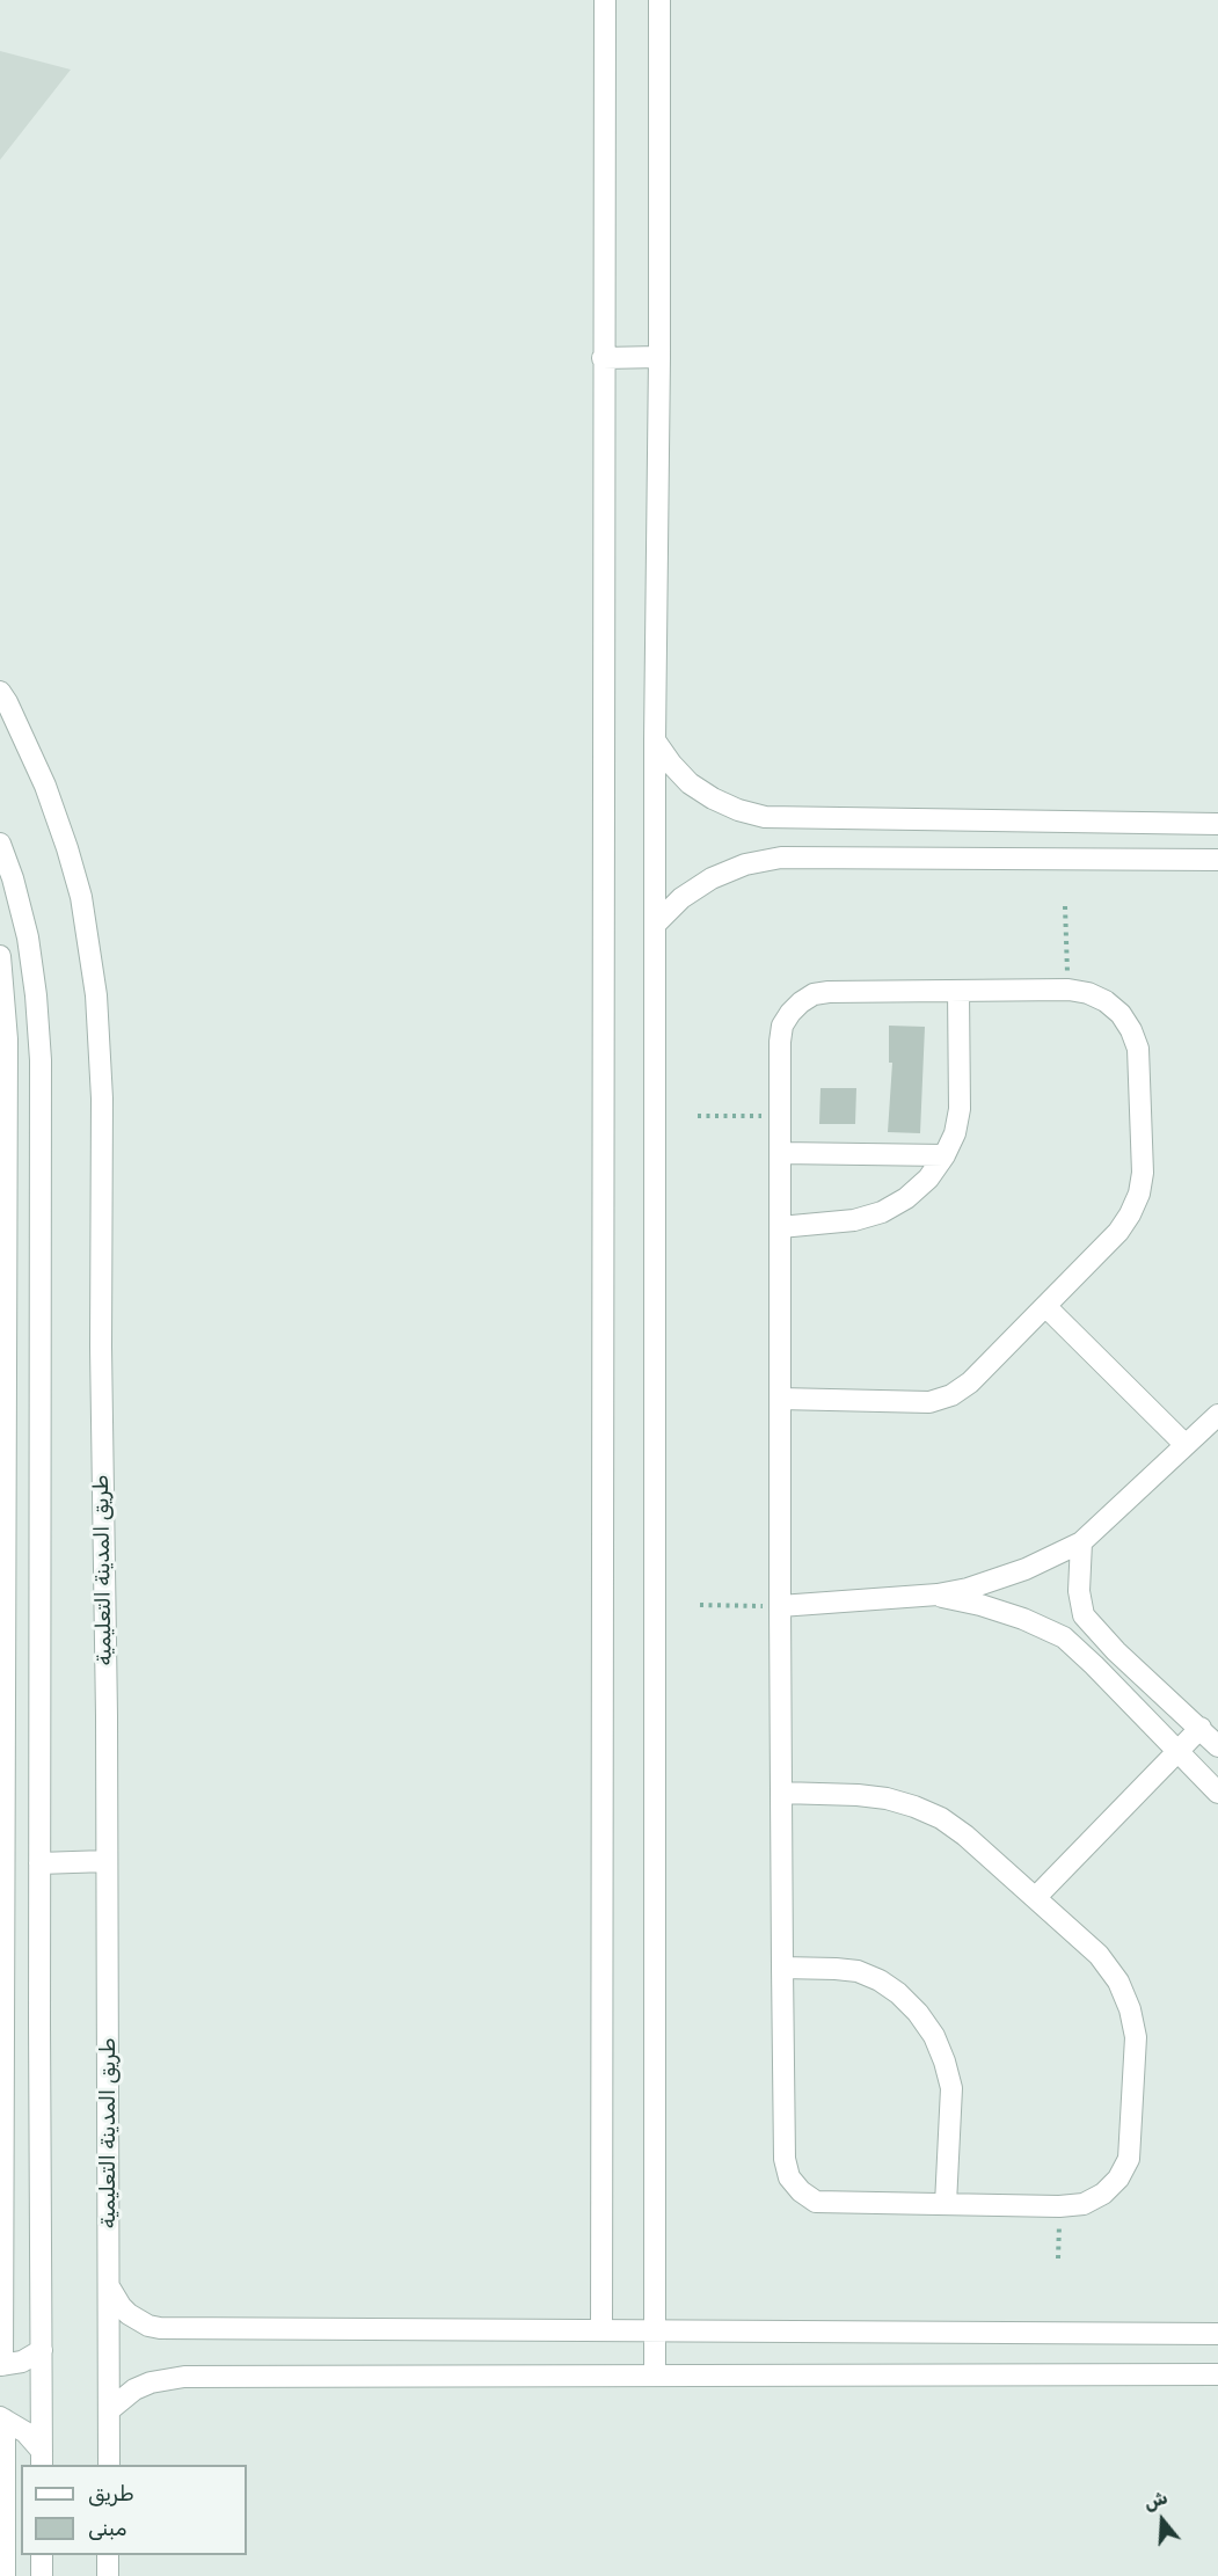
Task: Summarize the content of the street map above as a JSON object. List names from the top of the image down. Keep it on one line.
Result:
{"streets":{"street":["طريق المدينة التعليمية"]},"legend":["طريق","مبنى"],"north":"top"}
